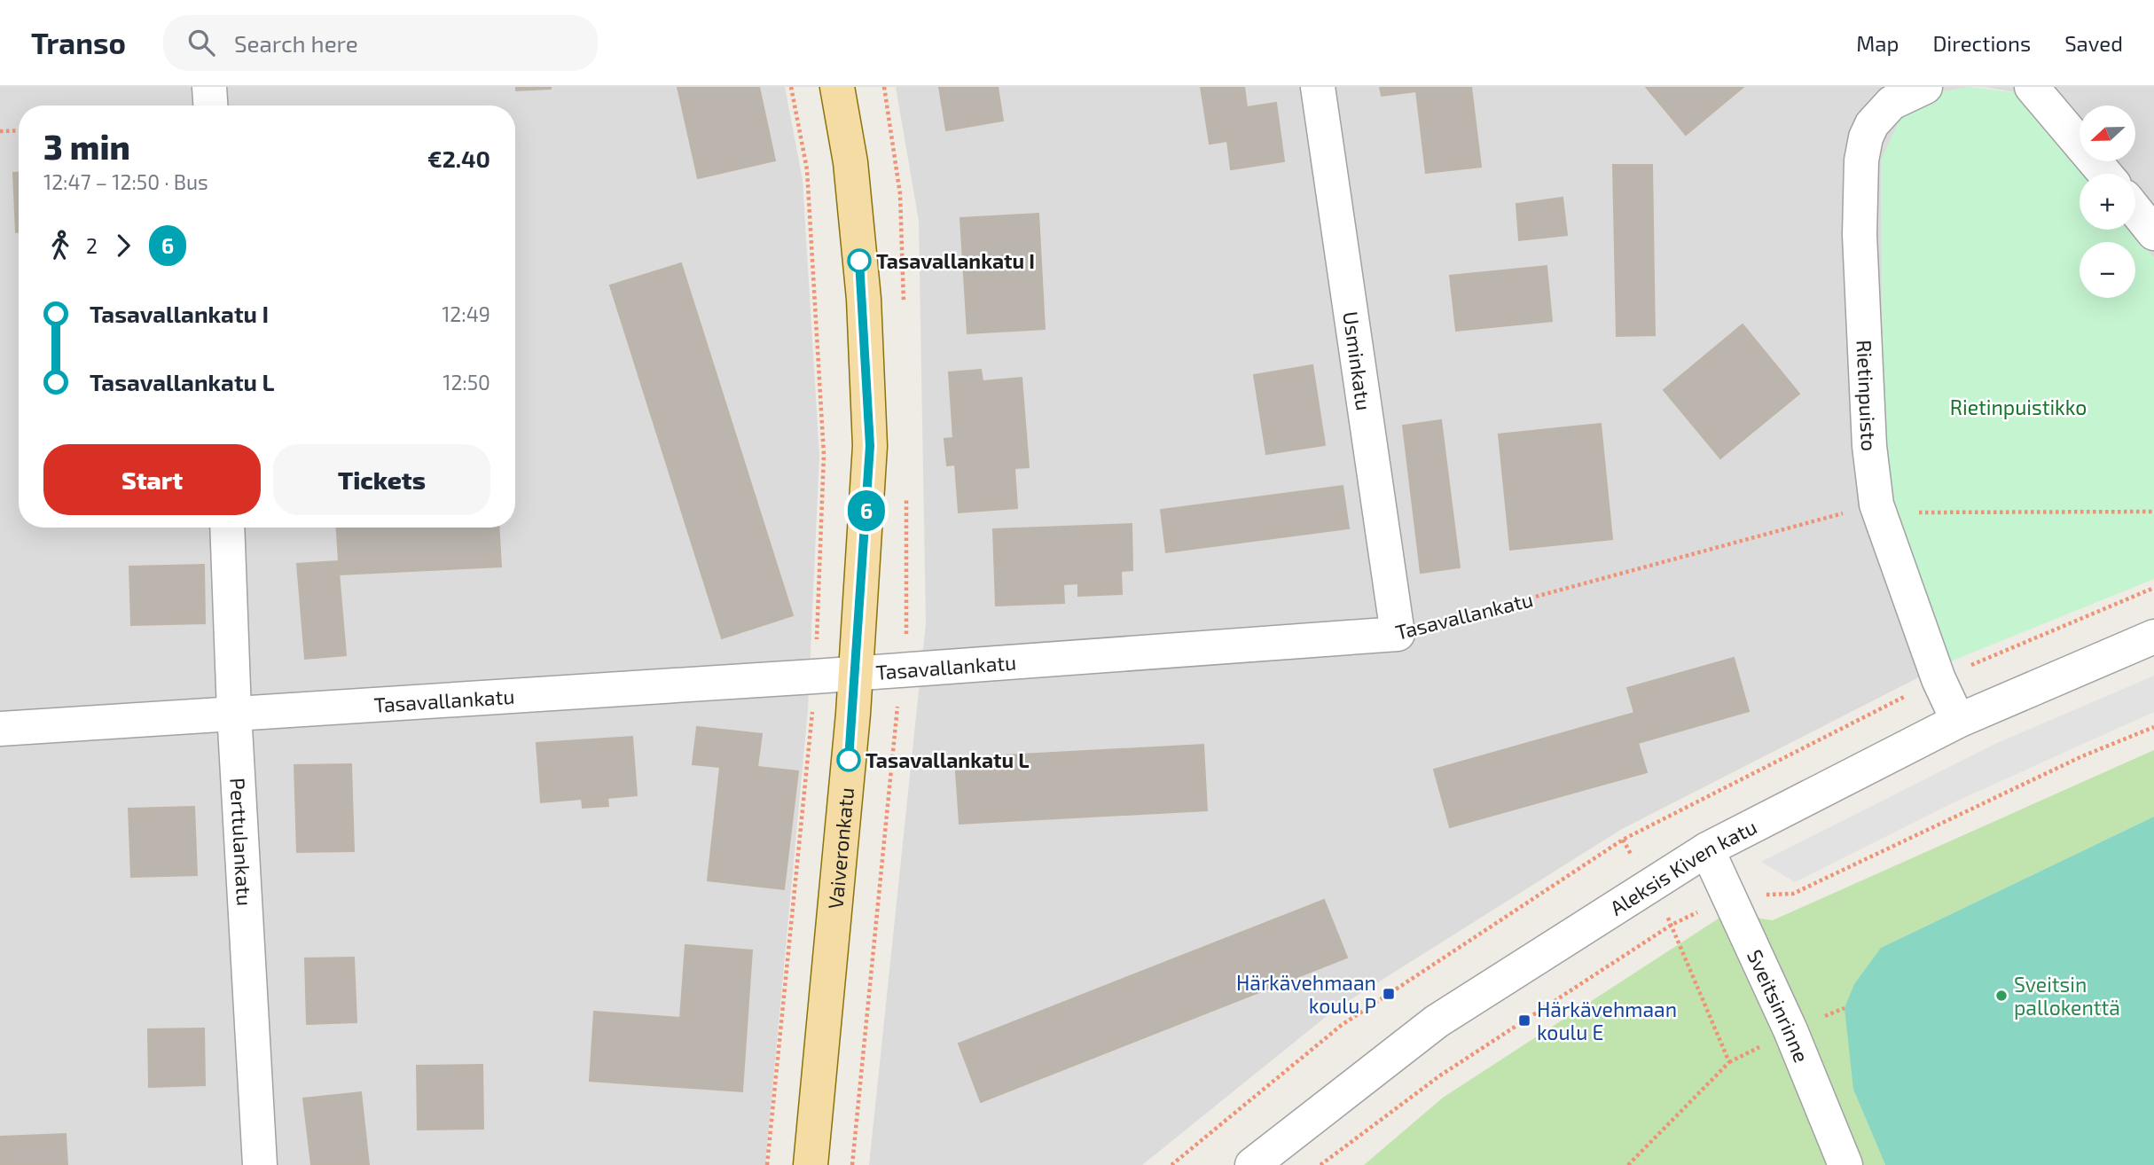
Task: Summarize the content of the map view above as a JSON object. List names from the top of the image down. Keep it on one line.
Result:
{"streets":{"main road":["Vaiveronkatu"],"street":["Usminkatu","Rietinpuisto","Tasavallankatu","Perttulankatu","Aleksis Kiven katu","Sveitsinrinne"]},"crossings":[["Usminkatu","Tasavallankatu"],["Rietinpuisto","Tasavallankatu"],["Rietinpuisto","Aleksis Kiven katu"],["Tasavallankatu","Perttulankatu"],["Tasavallankatu","Vaiveronkatu"],["Aleksis Kiven katu","Sveitsinrinne"]],"parks":["Rietinpuistikko"],"places":{"other":["Tasavallankatu I","Tasavallankatu L","Sveitsin pallokenttä"],"transit":["Härkävehmaan koulu P","Härkävehmaan koulu E"]},"lines":["bus line 6"],"north":"left","page":{"header":"Transo","search":"Search here","nav":["Map","Directions","Saved"],"on_map":"6","map_buttons":["+","−"],"heading":["3 min","12:47 – 12:50 · Bus","€2.40"],"legs":["2","6"],"list":[{"name":"Tasavallankatu I","value":"12:49"},{"name":"Tasavallankatu L","value":"12:50"}],"buttons":["Start","Tickets"]}}
